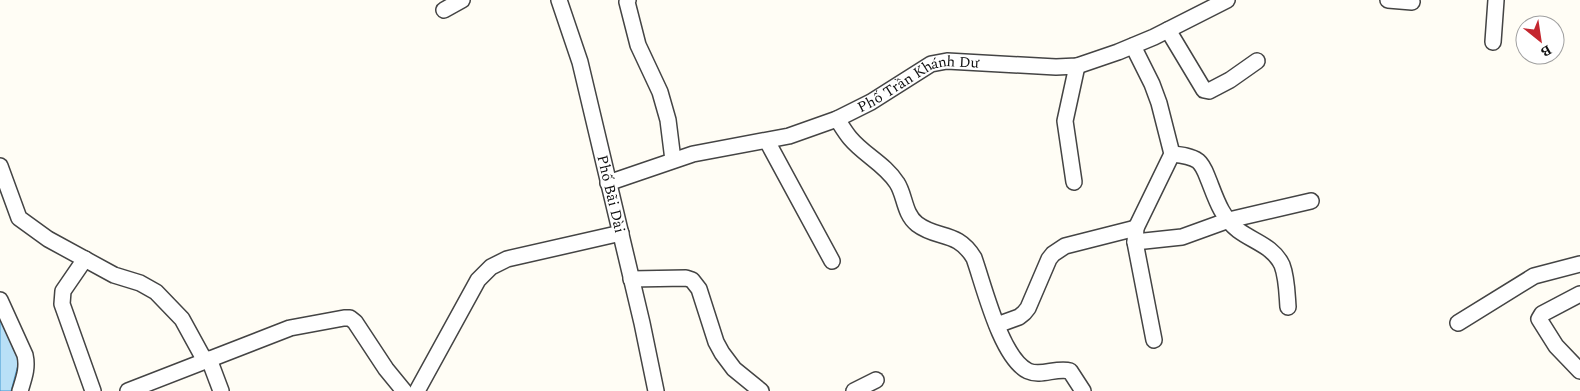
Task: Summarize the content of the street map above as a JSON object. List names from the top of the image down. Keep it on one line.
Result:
{"streets":{"street":["Phố Trần Khánh Dư","Phố Bãi Dài"]},"crossings":[["Phố Trần Khánh Dư","Phố Bãi Dài"]],"north":"bottom right"}
